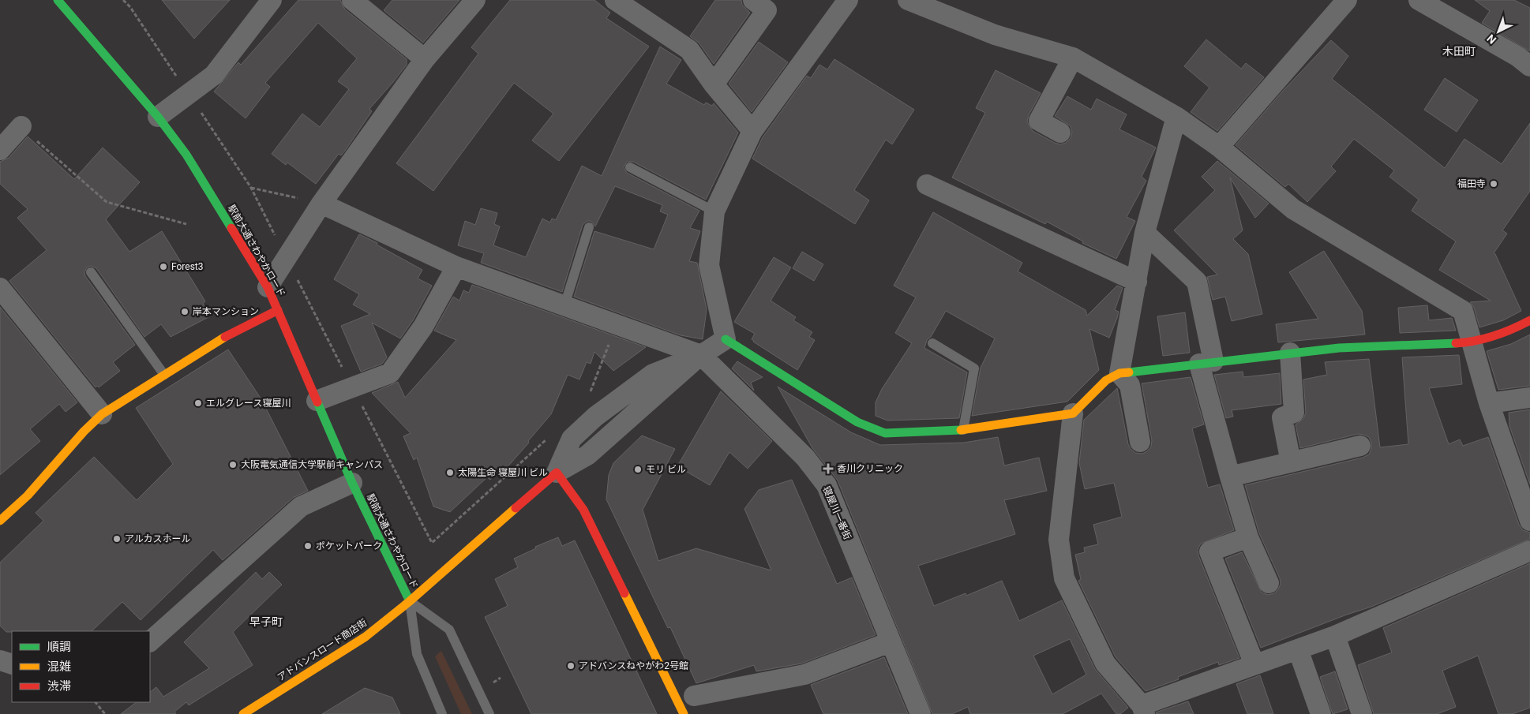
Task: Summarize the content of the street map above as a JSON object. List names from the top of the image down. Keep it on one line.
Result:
{"streets":{"street":["駅前大通さわやかロード","寝屋川一番街","アドバンスロード商店街"]},"crossings":[["駅前大通さわやかロード","アドバンスロード商店街"]],"districts":["木田町","早子町"],"places":{"other":["福田寺","Forest3","岸本マンション","エルグレース寝屋川","大阪電気通信大学駅前キャンパス","モリ ビル","太陽生命 寝屋川 ビル","アルカスホール","ポケットパーク","アドバンスねやがわ2号館"],"health":["香川クリニック"]},"legend":["順調","混雑","渋滞"],"north":"bottom left"}
